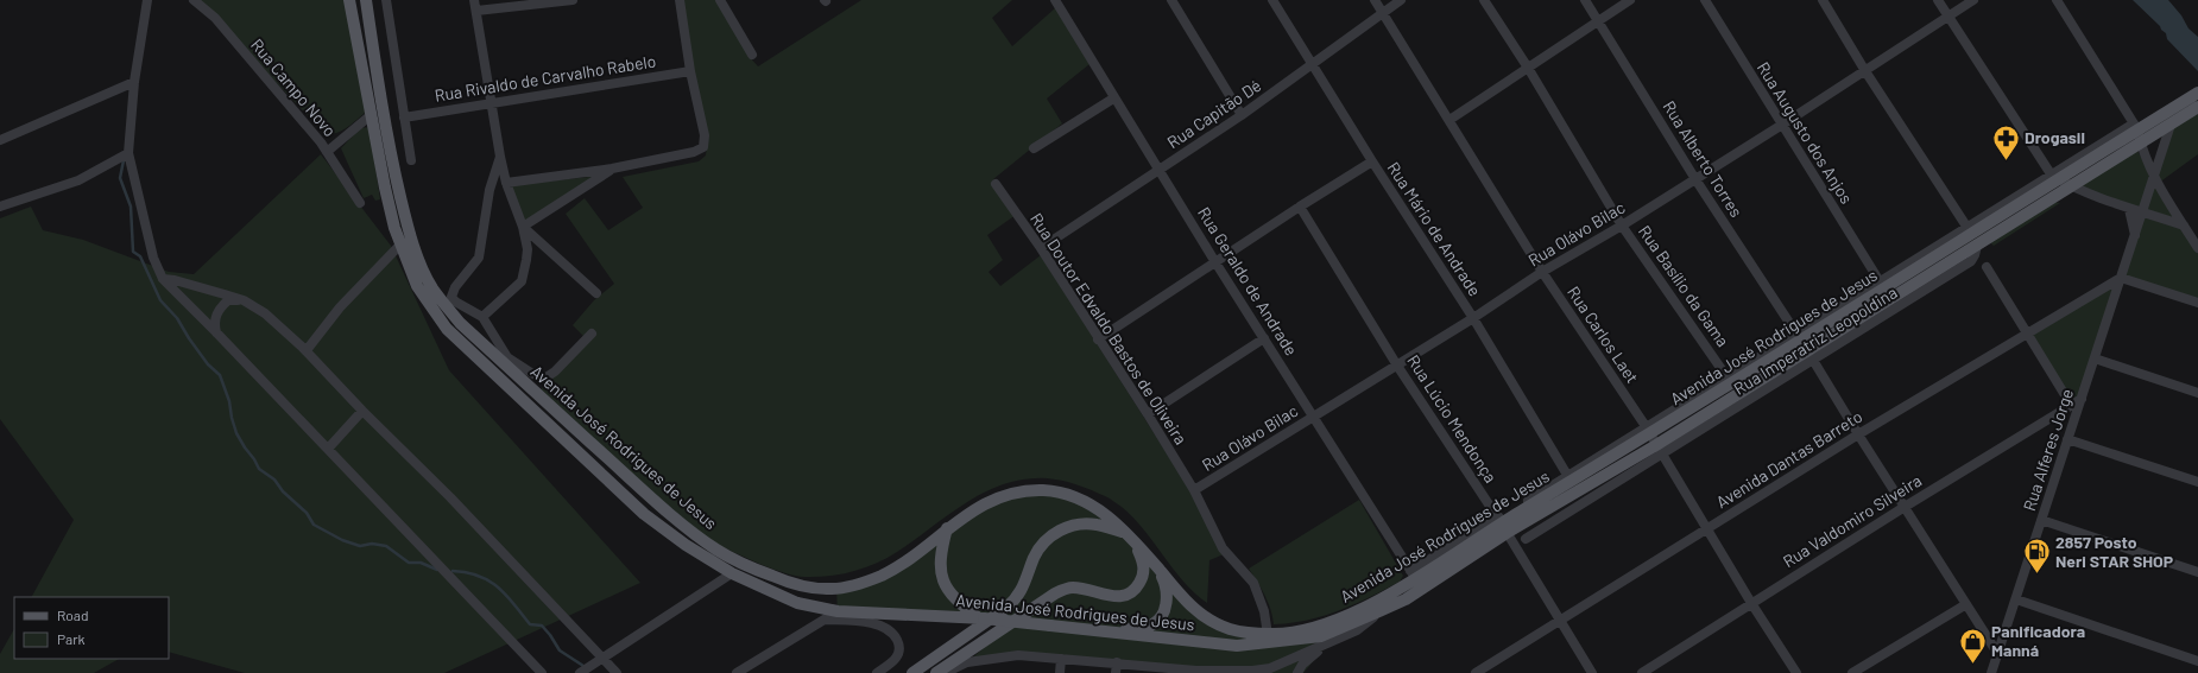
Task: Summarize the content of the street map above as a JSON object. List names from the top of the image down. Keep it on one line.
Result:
{"streets":{"main road":["Avenida José Rodrigues de Jesus"],"street":["Rua Rivaldo de Carvalho Rabelo","Rua Campo Novo","Rua Capitão Dé","Rua Augusto dos Anjos","Rua Alberto Torres","Rua Mário de Andrade","Rua Olávo Bilac","Rua Geraldo de Andrade","Rua Basílio da Gama","Rua Doutor Edvaldo Bastos de Oliveira","Rua Carlos Laet","Rua Lúcio Mendonça","Rua Alferes Jorge","Avenida Dantas Barreto","Rua Valdomiro Silveira"]},"crossings":[["Rua Capitão Dé","Rua Mário de Andrade"],["Rua Capitão Dé","Rua Geraldo de Andrade"],["Rua Capitão Dé","Rua Doutor Edvaldo Bastos de Oliveira"],["Rua Capitão Dé","Rua Carlos Laet"],["Rua Augusto dos Anjos","Rua Olávo Bilac"],["Rua Augusto dos Anjos","Avenida José Rodrigues de Jesus"],["Rua Alberto Torres","Rua Olávo Bilac"],["Rua Alberto Torres","Avenida José Rodrigues de Jesus"],["Rua Mário de Andrade","Rua Olávo Bilac"],["Rua Mário de Andrade","Avenida José Rodrigues de Jesus"],["Rua Olávo Bilac","Rua Geraldo de Andrade"],["Rua Olávo Bilac","Rua Basílio da Gama"],["Rua Olávo Bilac","Rua Doutor Edvaldo Bastos de Oliveira"],["Rua Olávo Bilac","Rua Carlos Laet"],["Rua Olávo Bilac","Rua Lúcio Mendonça"],["Rua Geraldo de Andrade","Avenida José Rodrigues de Jesus"],["Rua Basílio da Gama","Avenida José Rodrigues de Jesus"],["Rua Doutor Edvaldo Bastos de Oliveira","Avenida José Rodrigues de Jesus"],["Rua Carlos Laet","Avenida José Rodrigues de Jesus"],["Rua Carlos Laet","Avenida Dantas Barreto"],["Rua Carlos Laet","Rua Valdomiro Silveira"],["Avenida José Rodrigues de Jesus","Rua Lúcio Mendonça"],["Avenida José Rodrigues de Jesus","Rua Alferes Jorge"],["Rua Lúcio Mendonça","Avenida Dantas Barreto"],["Rua Alferes Jorge","Avenida Dantas Barreto"],["Rua Alferes Jorge","Rua Valdomiro Silveira"]],"places":{"pharmacy":["Drogasil"],"fuel station":["2857 Posto Neri STAR SHOP"],"shop":["Panificadora Manná"]},"legend":["Road","Park"]}
